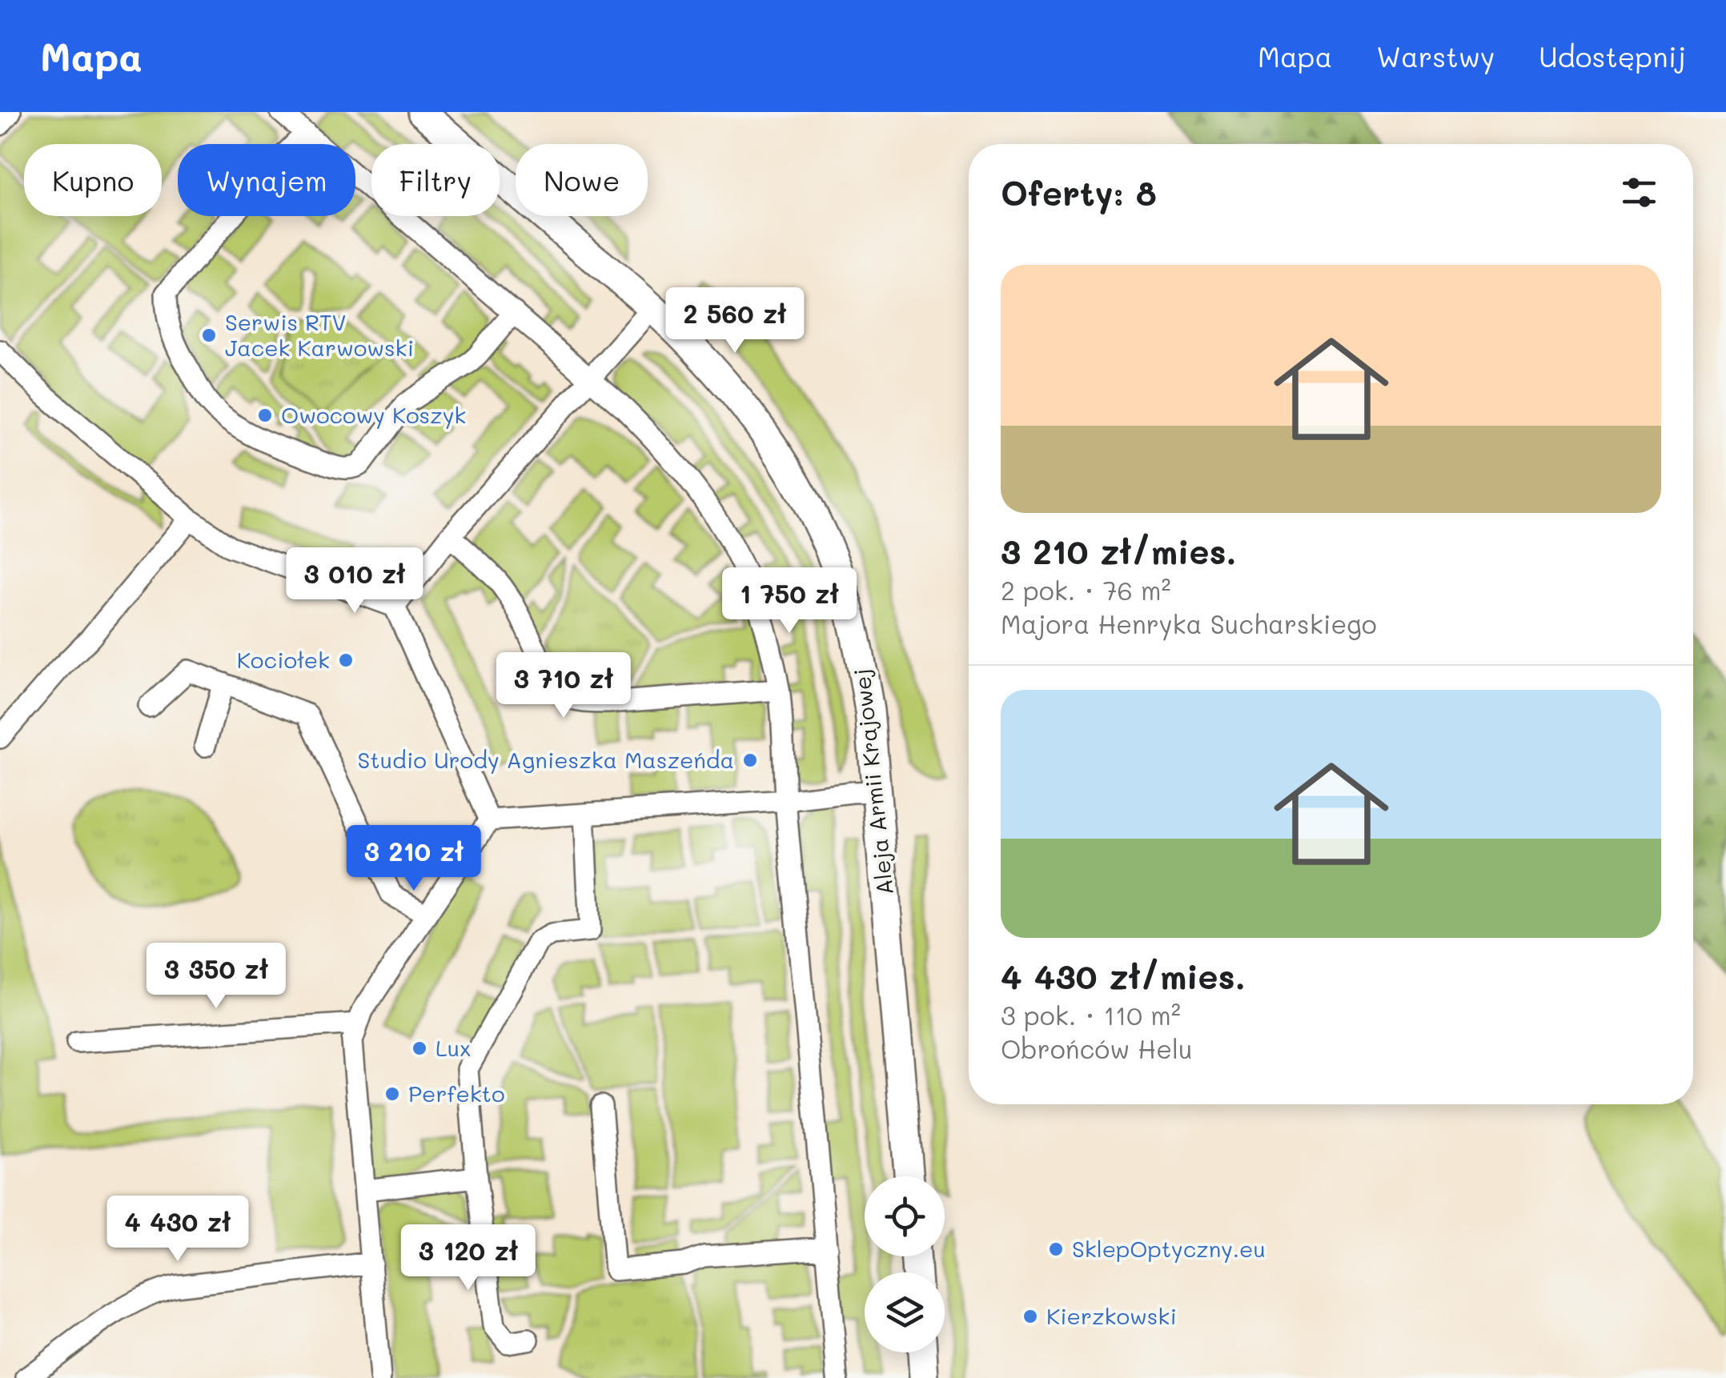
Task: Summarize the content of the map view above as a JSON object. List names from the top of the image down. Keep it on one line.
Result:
{"streets":{"street":["Aleja Armii Krajowej"]},"places":["Serwis RTV Jacek Karwowski","Owocowy Koszyk","Kociołek","Studio Urody Agnieszka Maszeńda","Lux","Perfekto","SklepOptyczny.eu","Kierzkowski"],"page":{"header":"Mapa","nav":["Mapa","Warstwy","Udostępnij"],"chip":["Kupno","Wynajem","Filtry","Nowe"],"heading":"Oferty: 8","list":[{"name":"3 210 zł/mies.","note":"2 pok. · 76 m² · Majora Henryka Sucharskiego"},{"name":"4 430 zł/mies.","note":"3 pok. · 110 m² · Obrońców Helu"}],"price":["2 560 zł","3 010 zł","1 750 zł","3 710 zł","3 210 zł","3 350 zł","4 430 zł","3 120 zł"]}}
